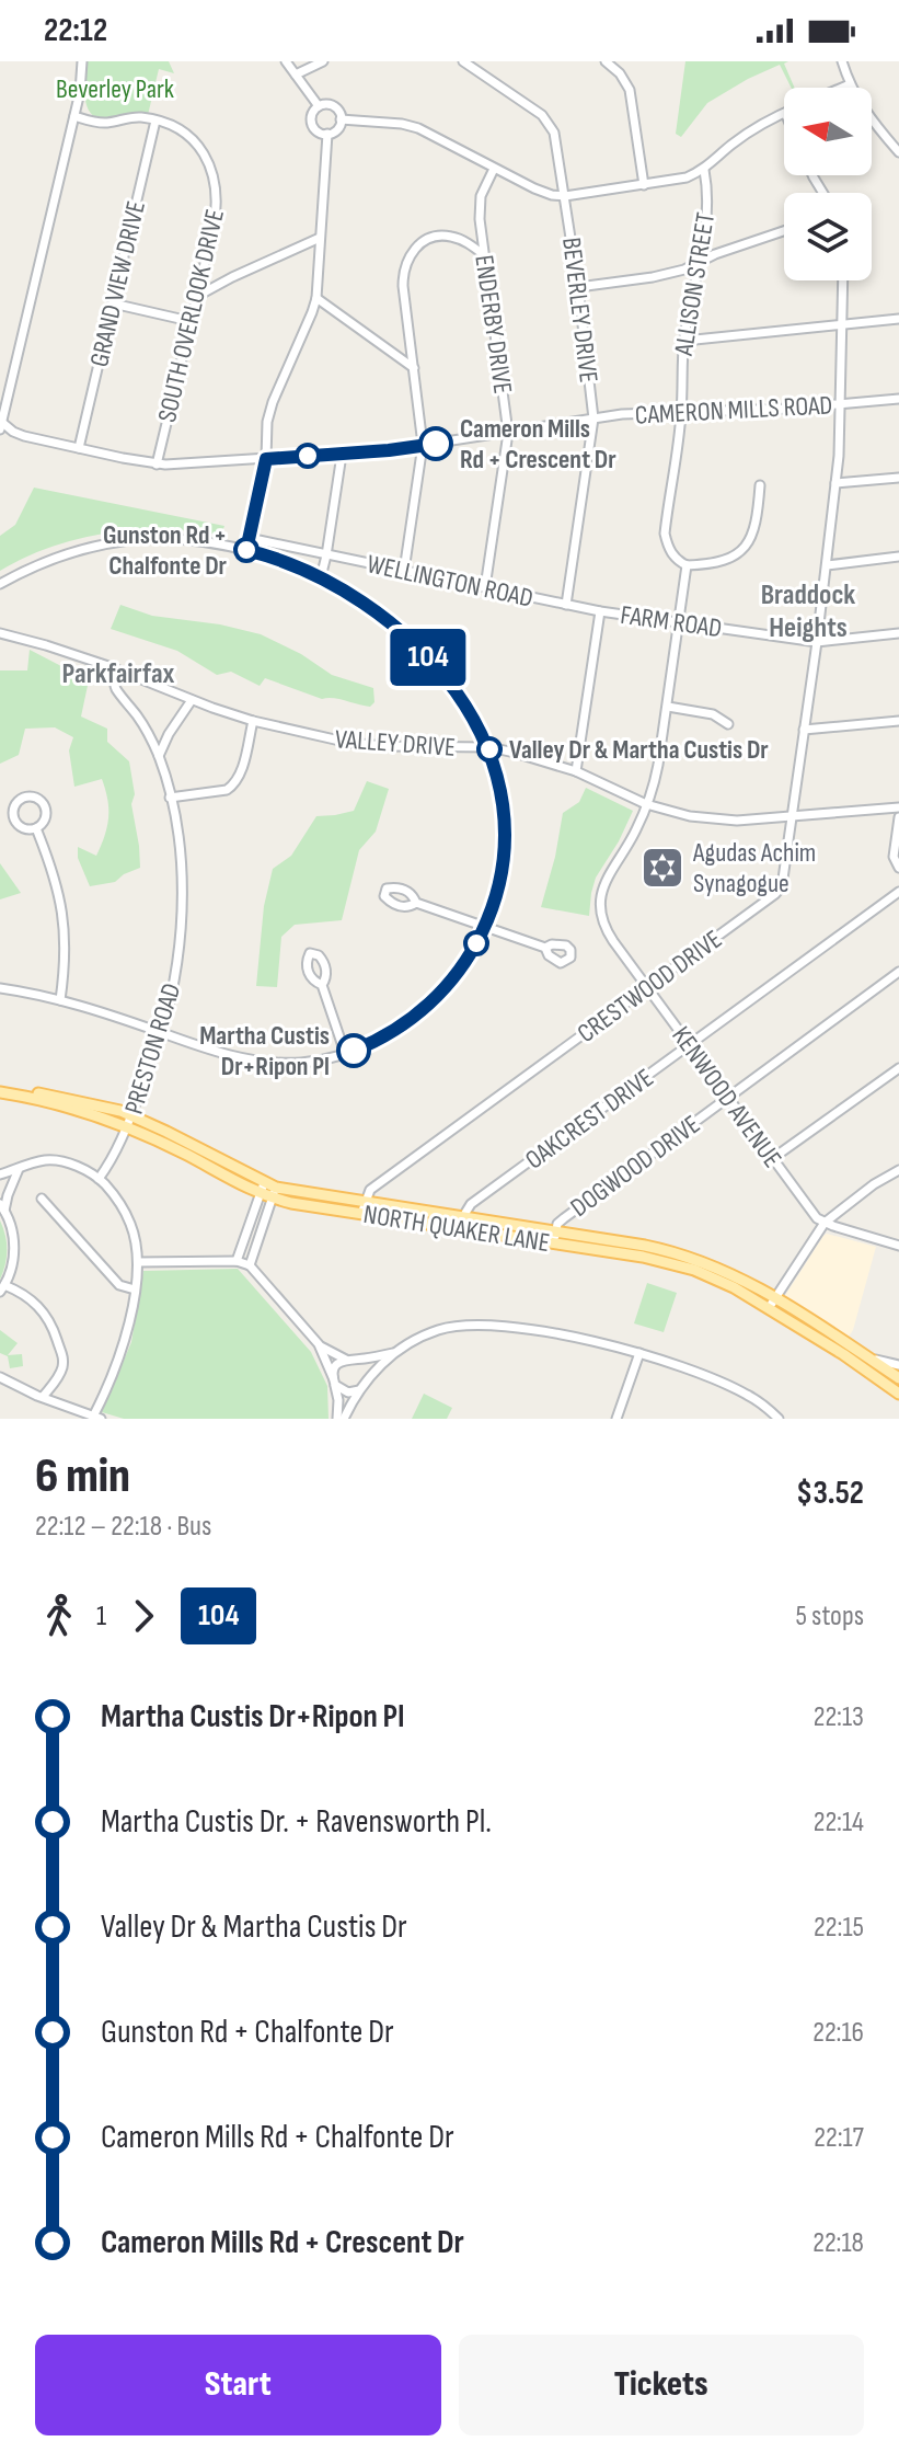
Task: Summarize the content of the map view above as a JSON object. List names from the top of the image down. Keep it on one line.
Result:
{"streets":{"main road":["NORTH QUAKER LANE"],"street":["GRAND VIEW DRIVE","ALLISON STREET","BEVERLEY DRIVE","SOUTH OVERLOOK DRIVE","ENDERBY DRIVE","CAMERON MILLS ROAD","WELLINGTON ROAD","FARM ROAD","VALLEY DRIVE","CRESTWOOD DRIVE","PRESTON ROAD","KENWOOD AVENUE","OAKCREST DRIVE","DOGWOOD DRIVE"]},"crossings":[["GRAND VIEW DRIVE","SOUTH OVERLOOK DRIVE"],["GRAND VIEW DRIVE","CAMERON MILLS ROAD"],["ALLISON STREET","CAMERON MILLS ROAD"],["BEVERLEY DRIVE","CAMERON MILLS ROAD"],["BEVERLEY DRIVE","WELLINGTON ROAD"],["SOUTH OVERLOOK DRIVE","CAMERON MILLS ROAD"],["ENDERBY DRIVE","CAMERON MILLS ROAD"],["ENDERBY DRIVE","WELLINGTON ROAD"],["CAMERON MILLS ROAD","CRESTWOOD DRIVE"],["WELLINGTON ROAD","FARM ROAD"],["FARM ROAD","CRESTWOOD DRIVE"],["VALLEY DRIVE","CRESTWOOD DRIVE"],["VALLEY DRIVE","PRESTON ROAD"],["VALLEY DRIVE","KENWOOD AVENUE"],["CRESTWOOD DRIVE","KENWOOD AVENUE"],["CRESTWOOD DRIVE","NORTH QUAKER LANE"],["PRESTON ROAD","NORTH QUAKER LANE"],["KENWOOD AVENUE","OAKCREST DRIVE"],["KENWOOD AVENUE","DOGWOOD DRIVE"],["OAKCREST DRIVE","NORTH QUAKER LANE"],["DOGWOOD DRIVE","NORTH QUAKER LANE"]],"districts":["Braddock Heights","Parkfairfax"],"parks":["Beverley Park"],"places":{"other":["Cameron Mills Rd + Crescent Dr","Gunston Rd + Chalfonte Dr","Valley Dr & Martha Custis Dr","Martha Custis Dr+Ripon Pl"],"synagogue":["Agudas Achim Synagogue"]},"lines":["bus line 104"],"north":"left","page":{"status":"22:12","on_map":"104","heading":["6 min","22:12 – 22:18 · Bus","$3.52"],"legs":["1","104","5 stops"],"list":[{"name":"Martha Custis Dr+Ripon Pl","value":"22:13"},{"name":"Martha Custis Dr. + Ravensworth Pl.","value":"22:14"},{"name":"Valley Dr & Martha Custis Dr","value":"22:15"},{"name":"Gunston Rd + Chalfonte Dr","value":"22:16"},{"name":"Cameron Mills Rd + Chalfonte Dr","value":"22:17"},{"name":"Cameron Mills Rd + Crescent Dr","value":"22:18"}],"buttons":["Start","Tickets"]}}
